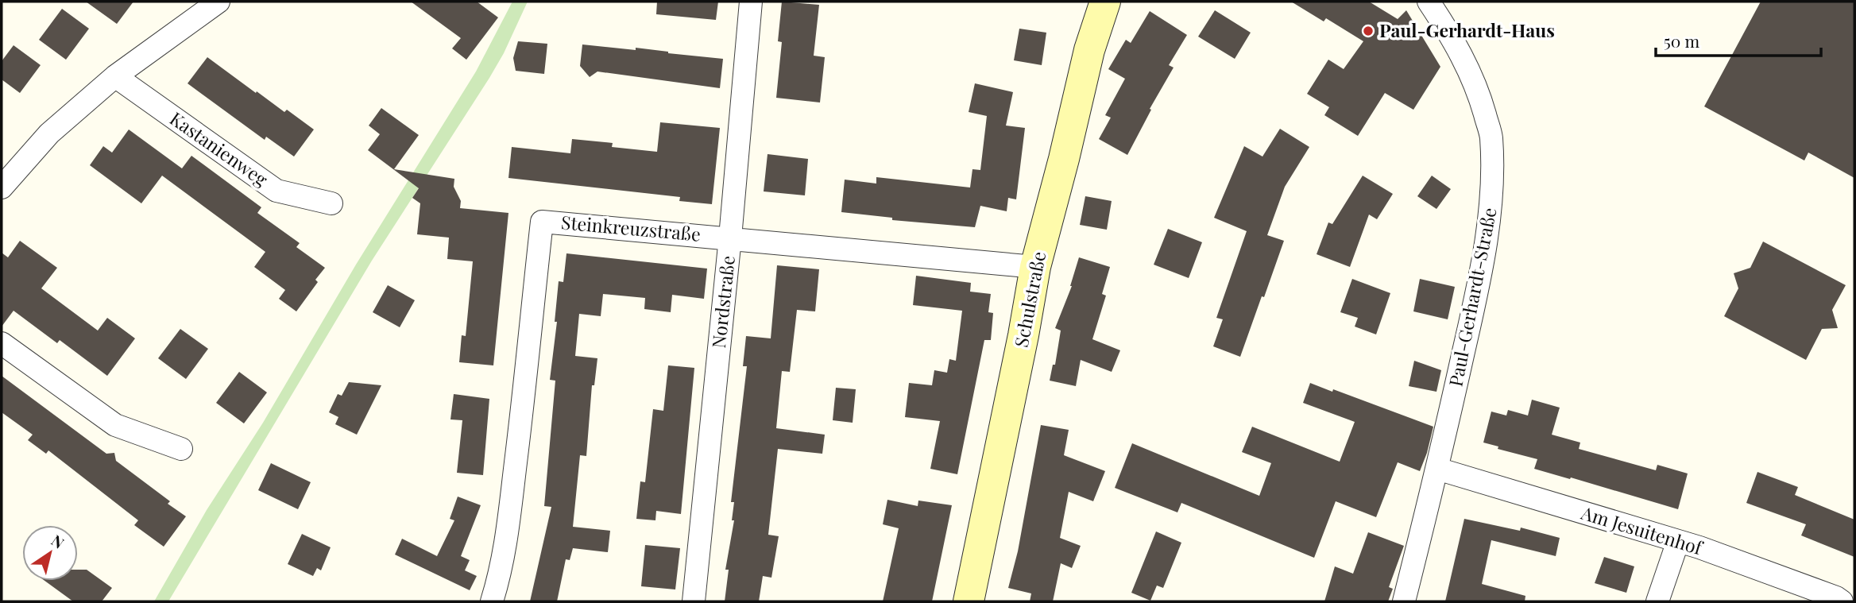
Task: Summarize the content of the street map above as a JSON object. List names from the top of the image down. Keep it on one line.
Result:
{"streets":{"street":["Kastanienweg","Steinkreuzstraße","Paul-Gerhardt-Straße","Schulstraße","Nordstraße","Am Jesuitenhof"]},"crossings":[["Steinkreuzstraße","Schulstraße"],["Steinkreuzstraße","Nordstraße"],["Paul-Gerhardt-Straße","Am Jesuitenhof"]],"places":["Paul-Gerhardt-Haus"],"scale_bar":"50 m","north":"top right"}
